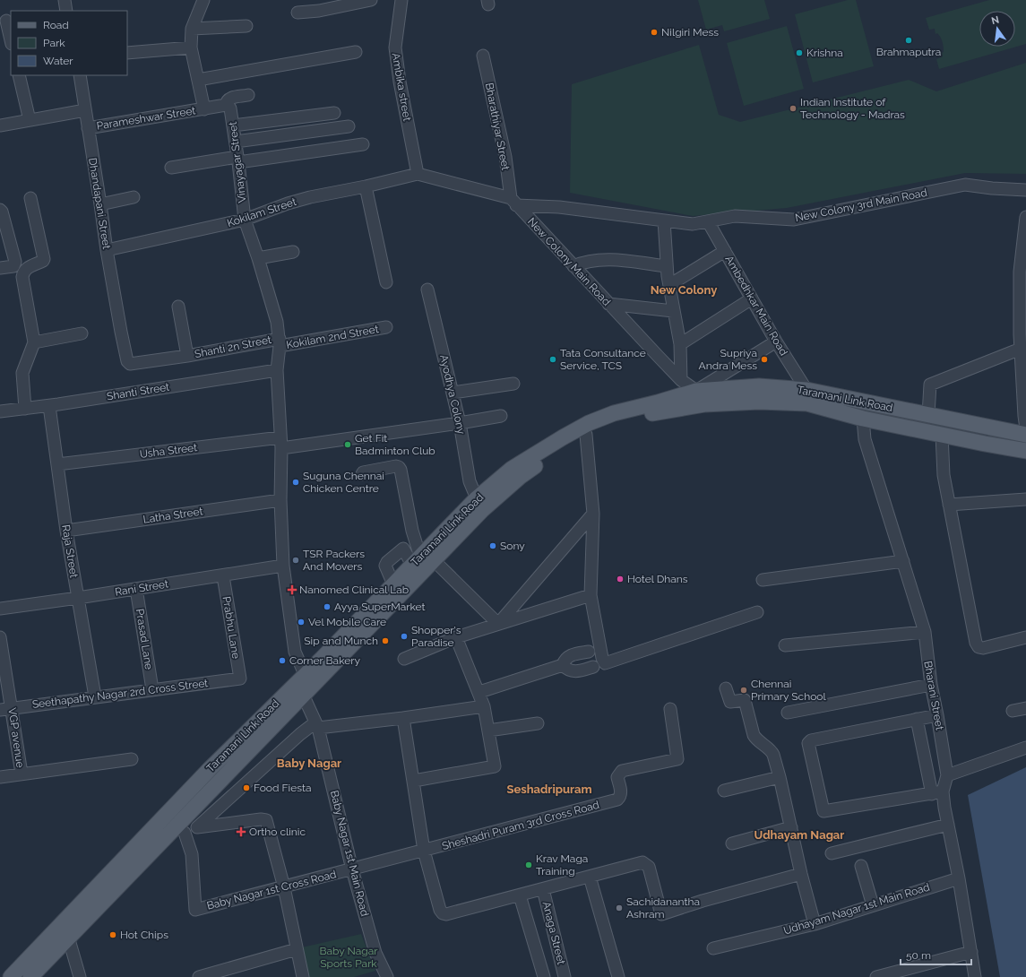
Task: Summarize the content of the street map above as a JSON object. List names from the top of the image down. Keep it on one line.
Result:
{"streets":{"main road":["Taramani Link Road"],"street":["Ambika street","Parameshwar Street","Bharathiyar Street","Vinayagar Street","Dhandapani Street","New Colony 3rd Main Road","Kokilam Street","New Colony Main Road","Ambedhkar Main Road","Kokilam 2nd Street","Shanti 2n Street","Shanti Street","Ayodhya Colony","Usha Street","Latha Street","Raja Street","Rani Street","Prabhu Lane","Prasad Lane","Seethapathy Nagar 2rd Cross Street","Bharani Street","VGP avenue","Sheshadri Puram 3rd Cross Road","Baby Nagar 1st Main Road","Baby Nagar 1st Cross Road","Udhayam Nagar 1st Main Road","Anaga Street"]},"crossings":[["Ambika street","Kokilam Street"],["Parameshwar Street","Dhandapani Street"],["Bharathiyar Street","New Colony 3rd Main Road"],["Bharathiyar Street","New Colony Main Road"],["Vinayagar Street","Kokilam Street"],["Vinayagar Street","Kokilam 2nd Street"],["Vinayagar Street","Shanti 2n Street"],["Vinayagar Street","Shanti Street"],["Vinayagar Street","Taramani Link Road"],["Vinayagar Street","Usha Street"],["Vinayagar Street","Latha Street"],["Vinayagar Street","Rani Street"],["Dhandapani Street","Kokilam Street"],["Dhandapani Street","Shanti 2n Street"],["New Colony 3rd Main Road","New Colony Main Road"],["New Colony 3rd Main Road","Ambedhkar Main Road"],["New Colony Main Road","Taramani Link Road"],["Ambedhkar Main Road","Taramani Link Road"],["Kokilam 2nd Street","Shanti 2n Street"],["Shanti Street","Raja Street"],["Ayodhya Colony","Taramani Link Road"],["Ayodhya Colony","Usha Street"],["Taramani Link Road","Bharani Street"],["Taramani Link Road","Baby Nagar 1st Main Road"],["Taramani Link Road","Baby Nagar 1st Cross Road"],["Usha Street","Raja Street"],["Latha Street","Raja Street"],["Raja Street","Rani Street"],["Raja Street","Seethapathy Nagar 2rd Cross Street"],["Rani Street","Prabhu Lane"],["Rani Street","Prasad Lane"],["Prabhu Lane","Seethapathy Nagar 2rd Cross Street"],["Prasad Lane","Seethapathy Nagar 2rd Cross Street"],["Seethapathy Nagar 2rd Cross Street","VGP avenue"],["Bharani Street","Udhayam Nagar 1st Main Road"],["Sheshadri Puram 3rd Cross Road","Baby Nagar 1st Cross Road"],["Baby Nagar 1st Main Road","Baby Nagar 1st Cross Road"]],"districts":["New Colony","Baby Nagar","Seshadripuram","Udhayam Nagar"],"parks":["Baby Nagar Sports Park"],"places":{"other":["Nilgiri Mess","Brahmaputra","Krishna","Indian Institute of Technology - Madras","Tata Consultance Service, TCS","Supriya Andra Mess","Get Fit Badminton Club","Suguna Chennai Chicken Centre","Sony","TSR Packers And Movers","Hotel Dhans","Ayya SuperMarket","Vel Mobile Care","Shopper's Paradise","Sip and Munch","Corner Bakery","Chennai Primary School","Food Fiesta","Krav Maga Training","Sachidanantha Ashram","Hot Chips"],"health":["Nanomed Clinical Lab","Ortho clinic"]},"legend":["Road","Park","Water"],"scale_bar":"50 m","north":"top"}
